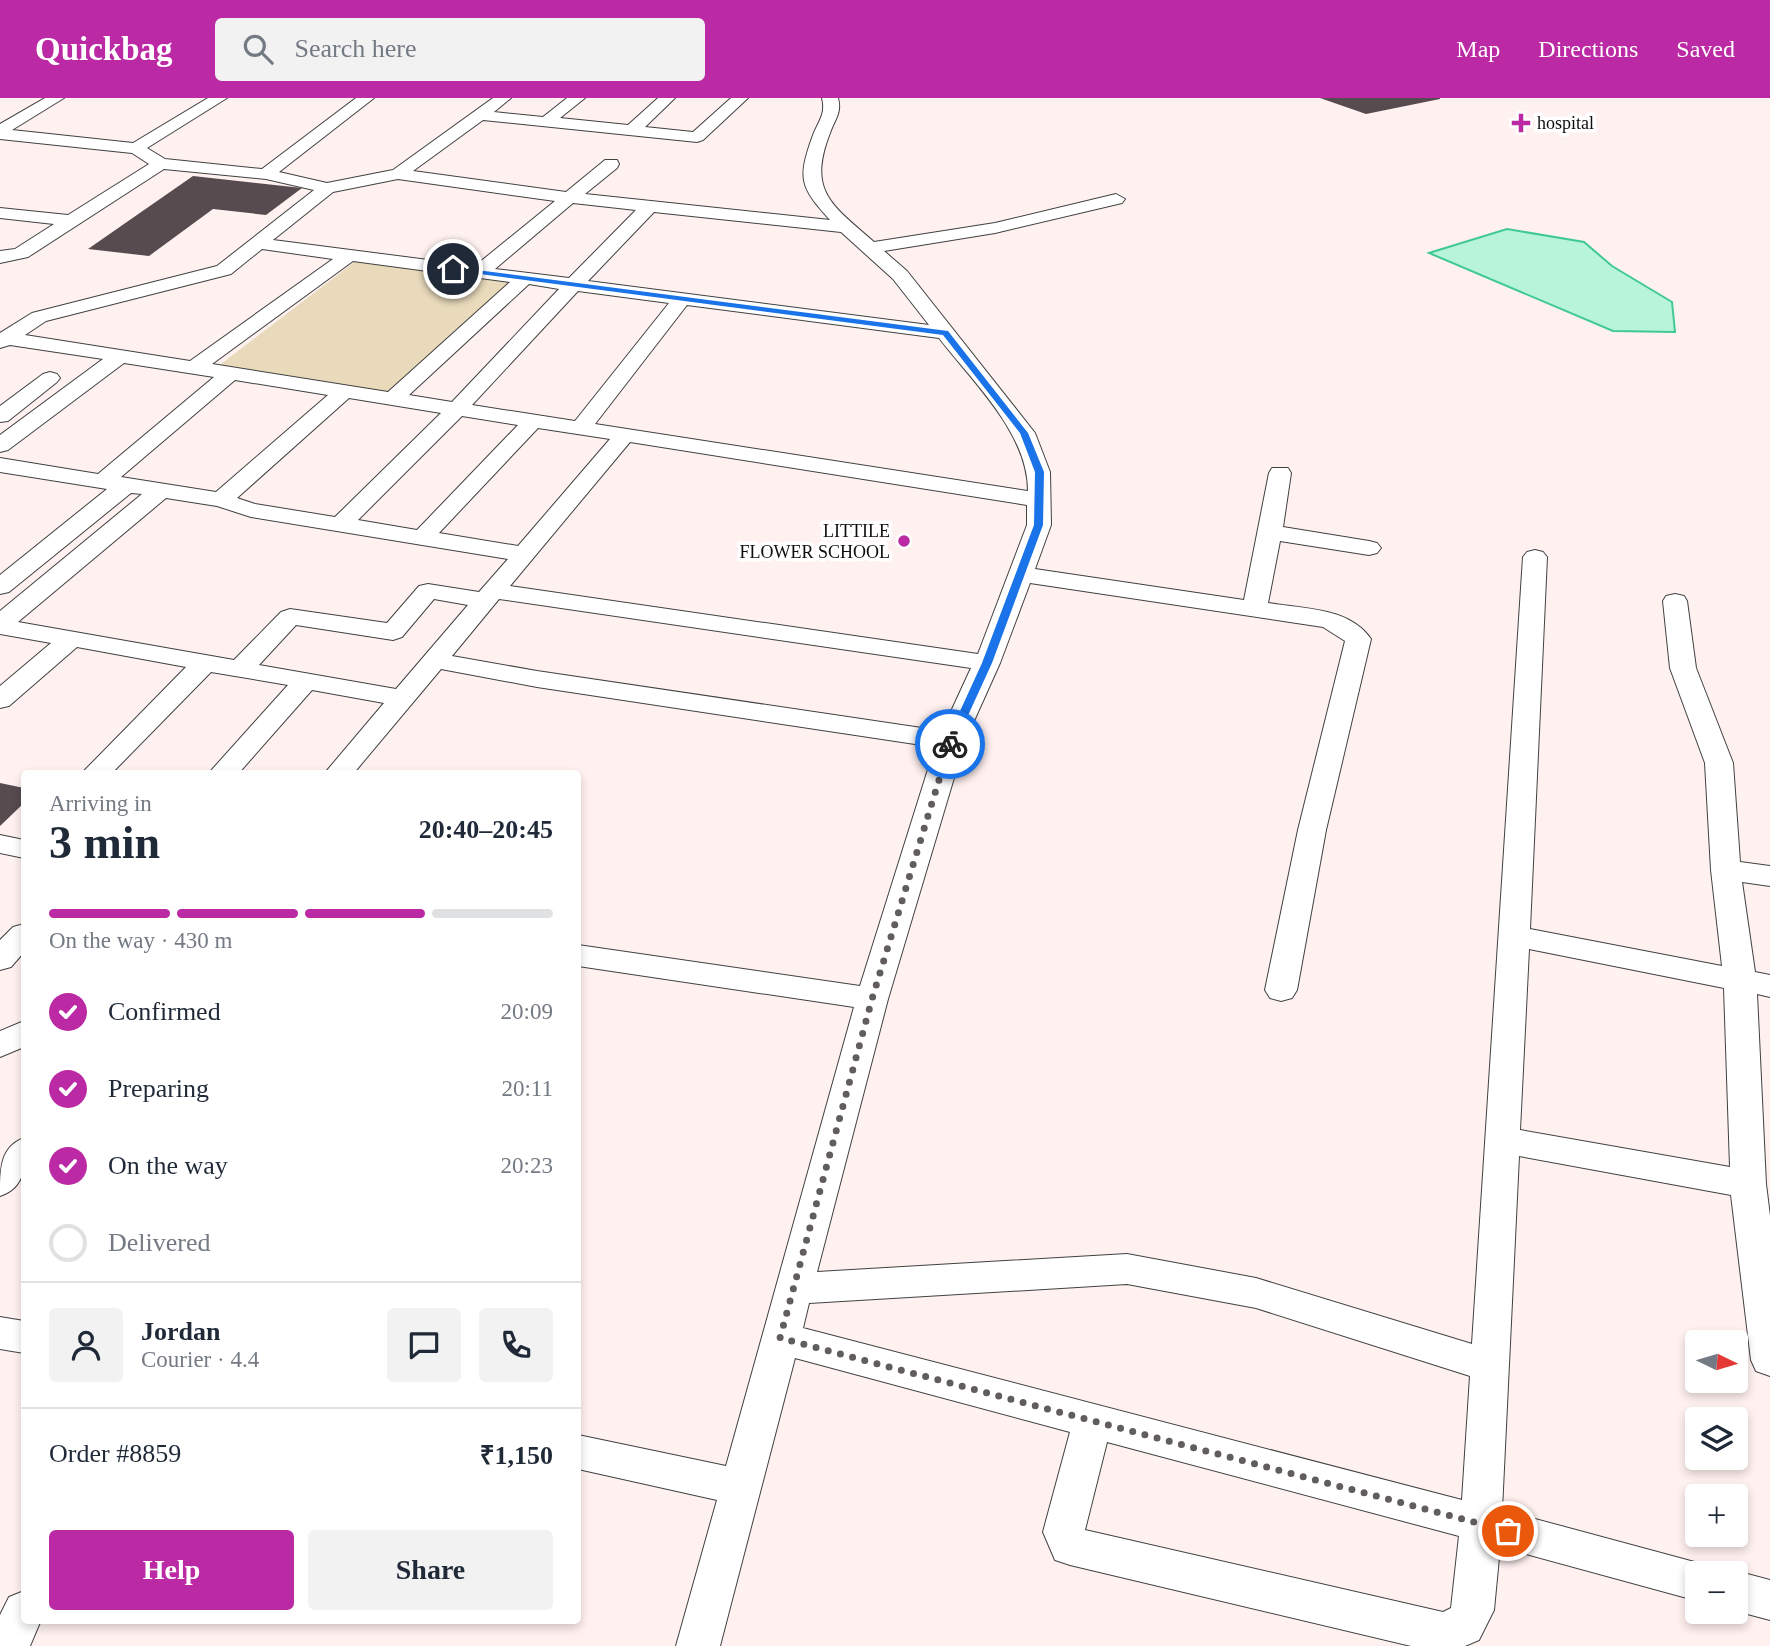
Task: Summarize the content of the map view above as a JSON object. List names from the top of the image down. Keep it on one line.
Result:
{"places":{"health":["hospital"],"other":["LITTILE FLOWER SCHOOL"]},"north":"right","page":{"header":"Quickbag","search":"Search here","nav":["Map","Directions","Saved"],"heading":["3 min","Arriving in","20:40–20:45"],"panel":["Jordan","Courier · 4.4","Order #8859","₹1,150"],"bar":"On the way · 430 m","list":[["Confirmed","20:09"],["Preparing","20:11"],["On the way","20:23"],"Delivered"],"map_buttons":["+","−"],"buttons":["Help","Share"]}}
